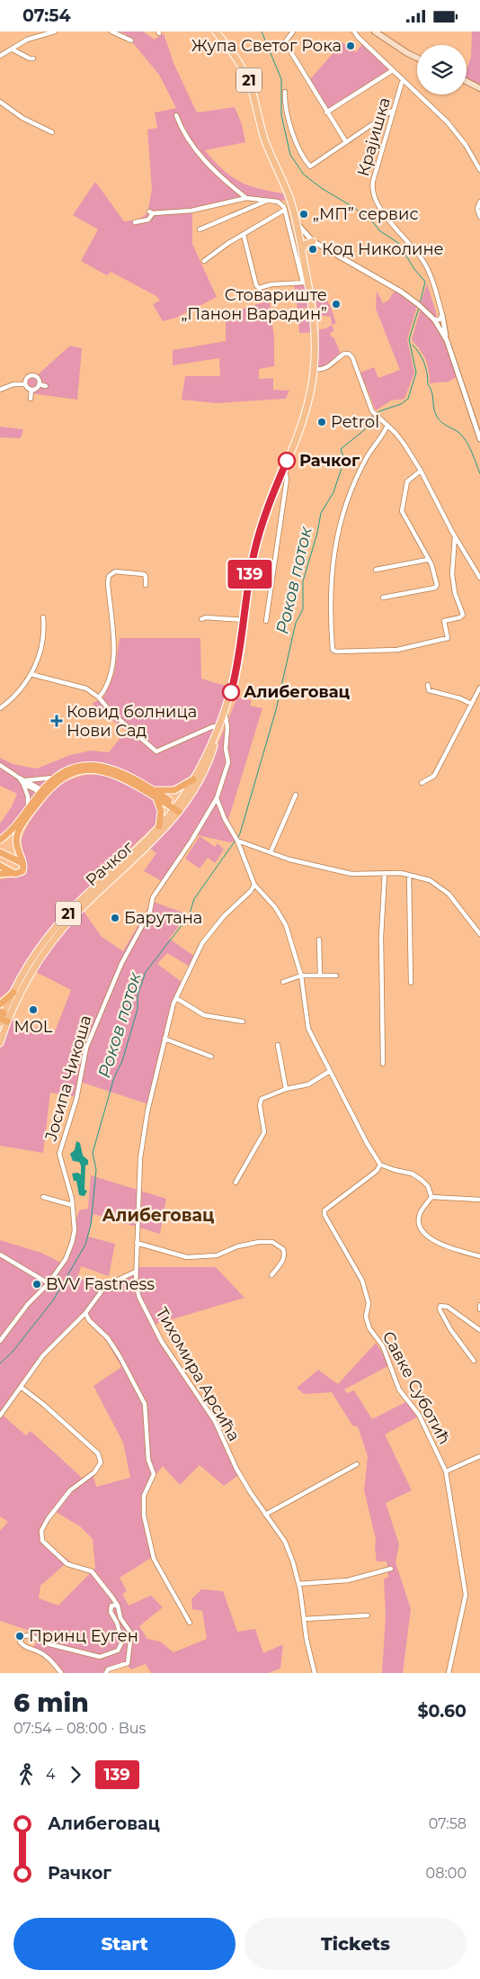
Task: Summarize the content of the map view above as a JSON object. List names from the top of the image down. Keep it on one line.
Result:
{"streets":{"main road":["21","Рачког"],"street":["Крајишка","Јосипа Чикоша","Тихомира Арсића","Савке Суботић"]},"crossings":[["Рачког","Јосипа Чикоша"]],"districts":["Алибеговац"],"water":["Роков поток"],"places":{"other":["Жупа Светог Рока","„МП” сервис","Код Николине","Стовариште „Панон Варадин”","Petrol","Рачког","Алибеговац","Барутана","MOL","BVV Fastness","Принц Еуген"],"health":["Ковид болница Нови Сад"]},"lines":["bus line 139"],"page":{"status":"07:54","on_map":"139","heading":["6 min","07:54 – 08:00 · Bus","$0.60"],"legs":["4","139"],"list":[{"name":"Алибеговац","value":"07:58"},{"name":"Рачког","value":"08:00"}],"buttons":["Start","Tickets"]}}
